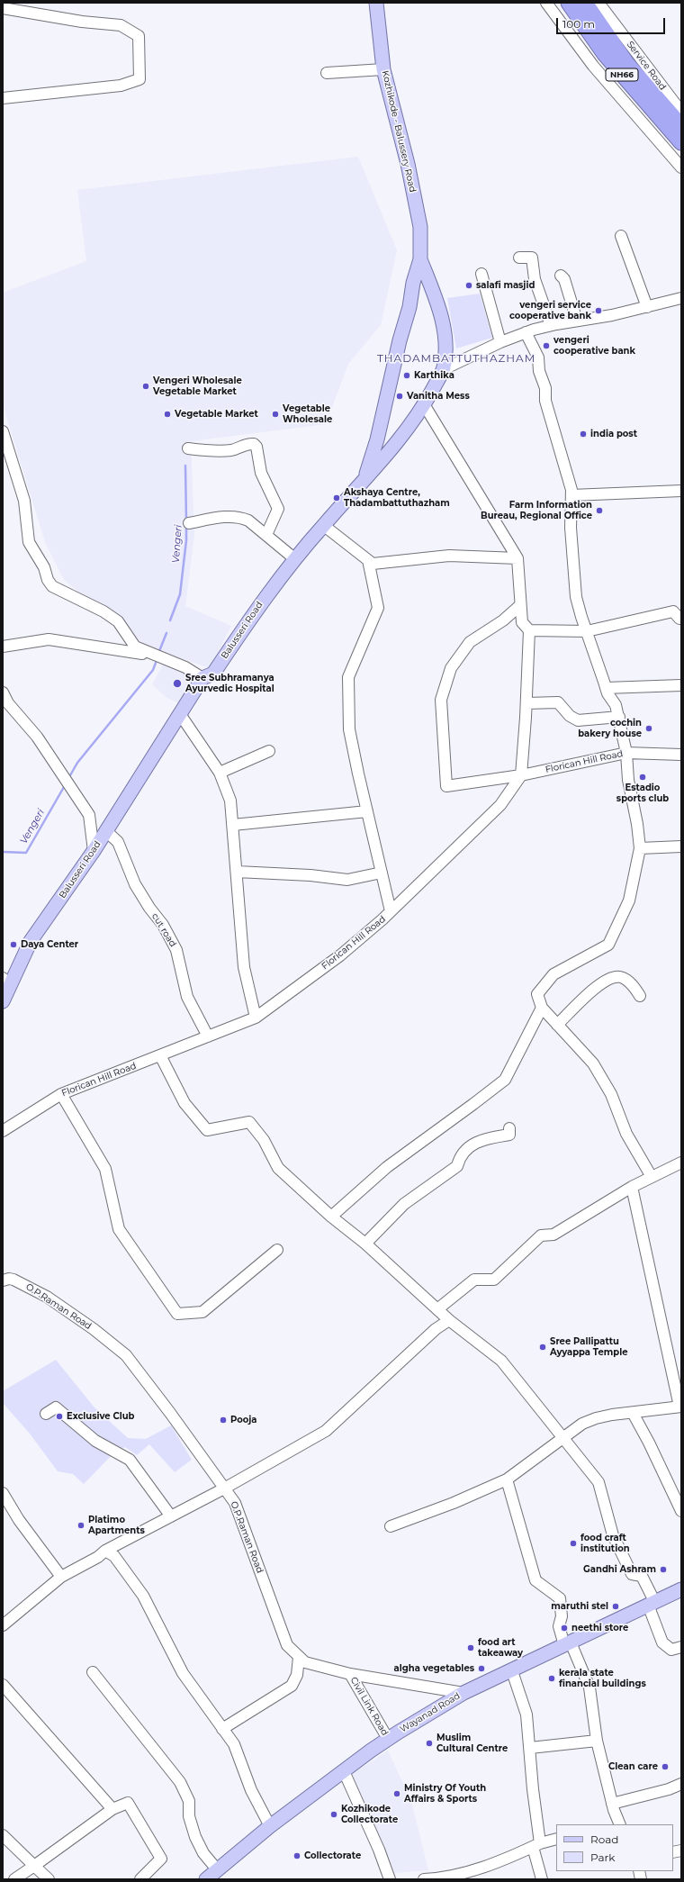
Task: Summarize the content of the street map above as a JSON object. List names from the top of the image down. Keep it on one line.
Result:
{"streets":{"highway":["NH66"],"main road":["Kozhikode - Balussery Road","Balusseri Road","Wayanad Road"],"street":["Service Road","Florican Hill Road","cut road","O.P.Raman Road","Civil Link Road"]},"crossings":[["Kozhikode - Balussery Road","Balusseri Road"],["Balusseri Road","cut road"],["Florican Hill Road","cut road"],["O.P.Raman Road","Civil Link Road"],["O.P.Raman Road","Wayanad Road"],["Civil Link Road","Wayanad Road"]],"districts":["THADAMBATTUTHAZHAM"],"water":["Vengeri"],"places":["salafi masjid","vengeri service cooperative bank","vengeri cooperative bank","Karthika","Vengeri Wholesale Vegetable Market","Vanitha Mess","Vegetable Market","Vegetable Wholesale","india post","Akshaya Centre, Thadambattuthazham","Farm Information Bureau, Regional Office","Sree Subhramanya Ayurvedic Hospital","cochin bakery house","Estadio sports club","Daya Center","Sree Pallipattu Ayyappa Temple","Exclusive Club","Pooja","Platimo Apartments","food craft institution","Gandhi Ashram","maruthi stel","neethi store","food art takeaway","algha vegetables","kerala state financial buildings","Muslim Cultural Centre","Clean care","Ministry Of Youth Affairs & Sports","Kozhikode Collectorate","Collectorate"],"legend":["Road","Park"],"scale_bar":"100 m"}
